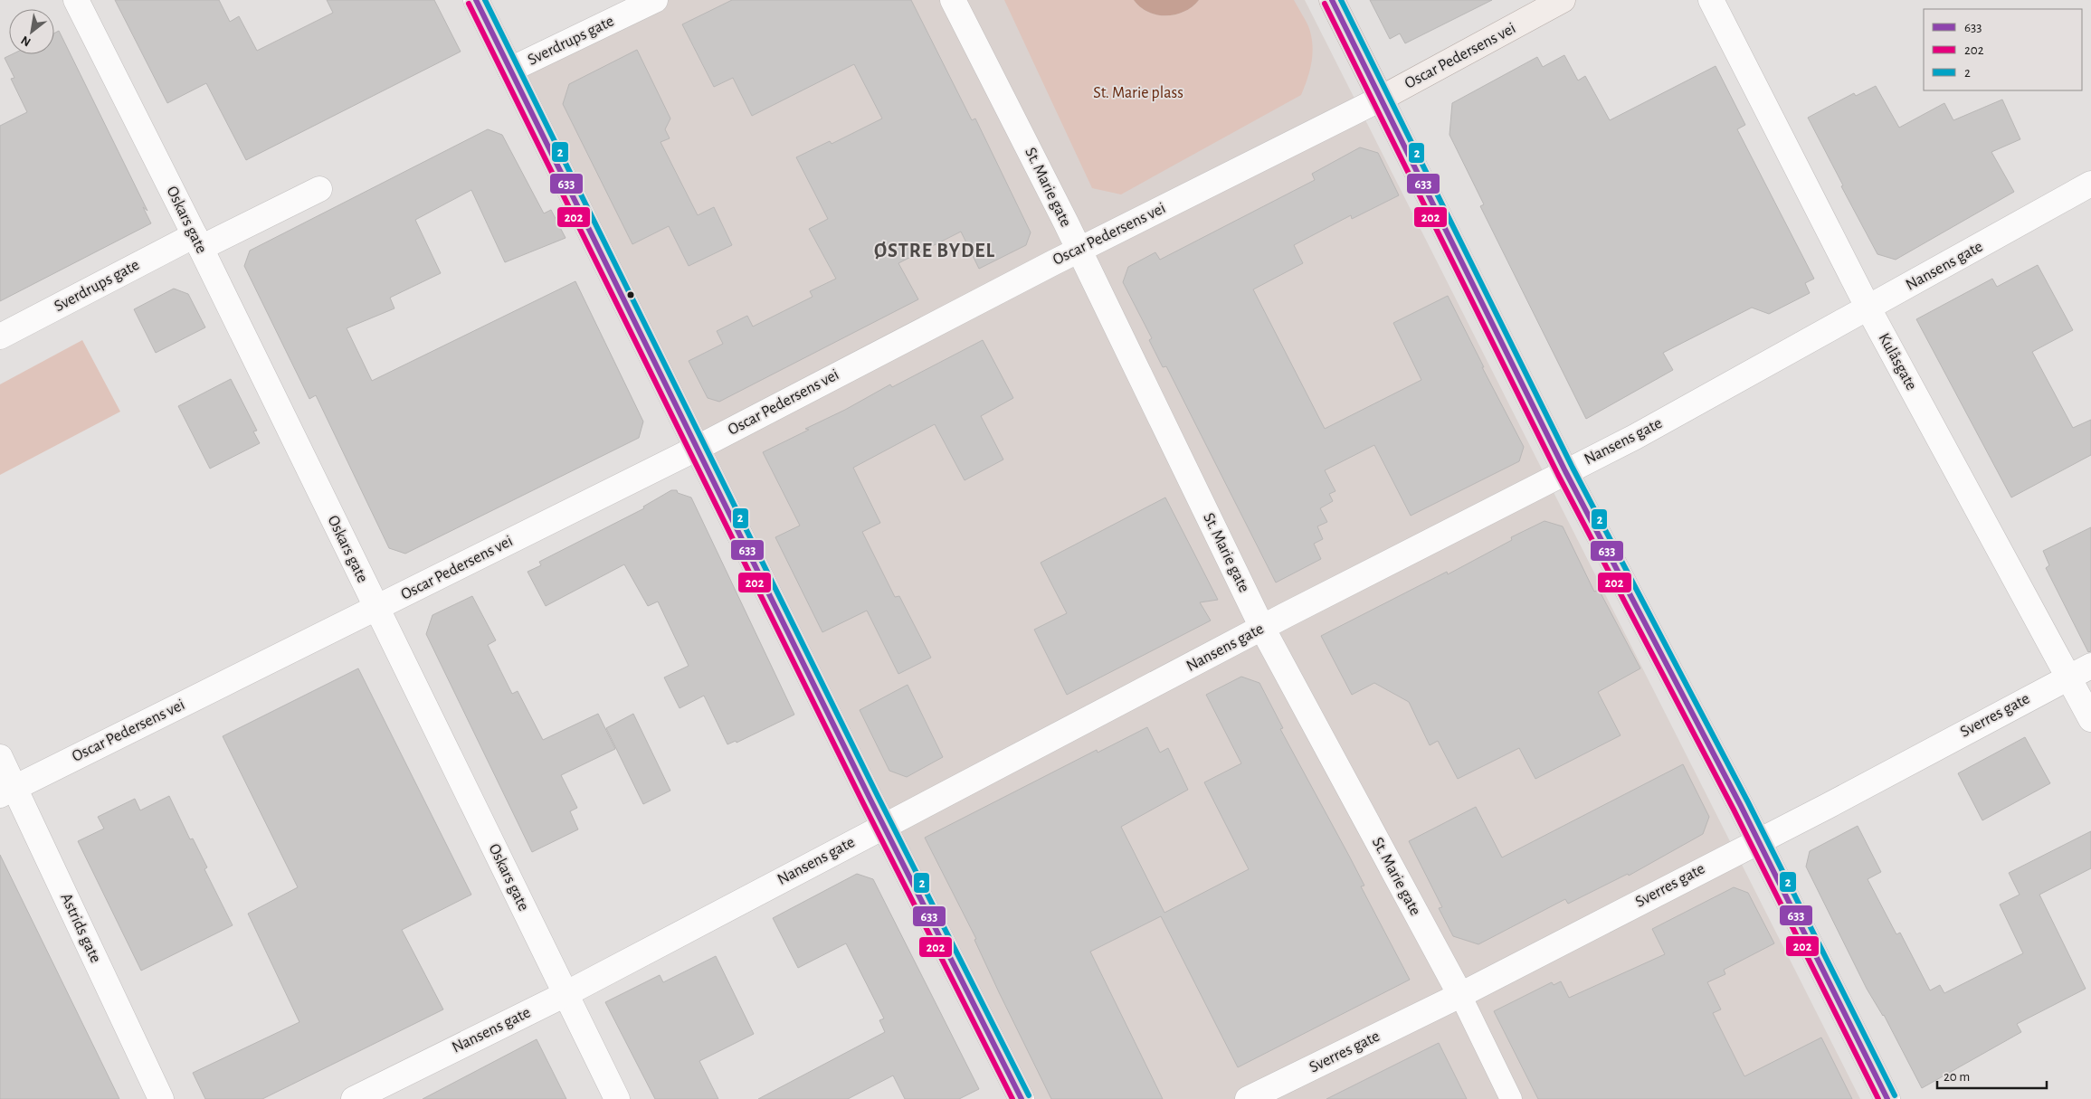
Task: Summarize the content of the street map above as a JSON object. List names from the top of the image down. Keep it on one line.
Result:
{"streets":{"main road":["Oscar Pedersens vei"],"street":["Sverdrups gate","St. Marie gate","Oskars gate","Nansens gate","Kulåsgate","Sverres gate","Astrids gate"]},"crossings":[["Sverdrups gate","Oskars gate"],["Oscar Pedersens vei","St. Marie gate"],["Oscar Pedersens vei","Oskars gate"],["Oscar Pedersens vei","Astrids gate"],["St. Marie gate","Nansens gate"],["St. Marie gate","Sverres gate"],["Oskars gate","Nansens gate"],["Nansens gate","Kulåsgate"],["Kulåsgate","Sverres gate"]],"districts":["ØSTRE BYDEL"],"parks":["St. Marie plass"],"lines":["transit line 633","transit line 2","transit line 202"],"legend":["633","202","2"],"scale_bar":"20 m","north":"bottom left"}
